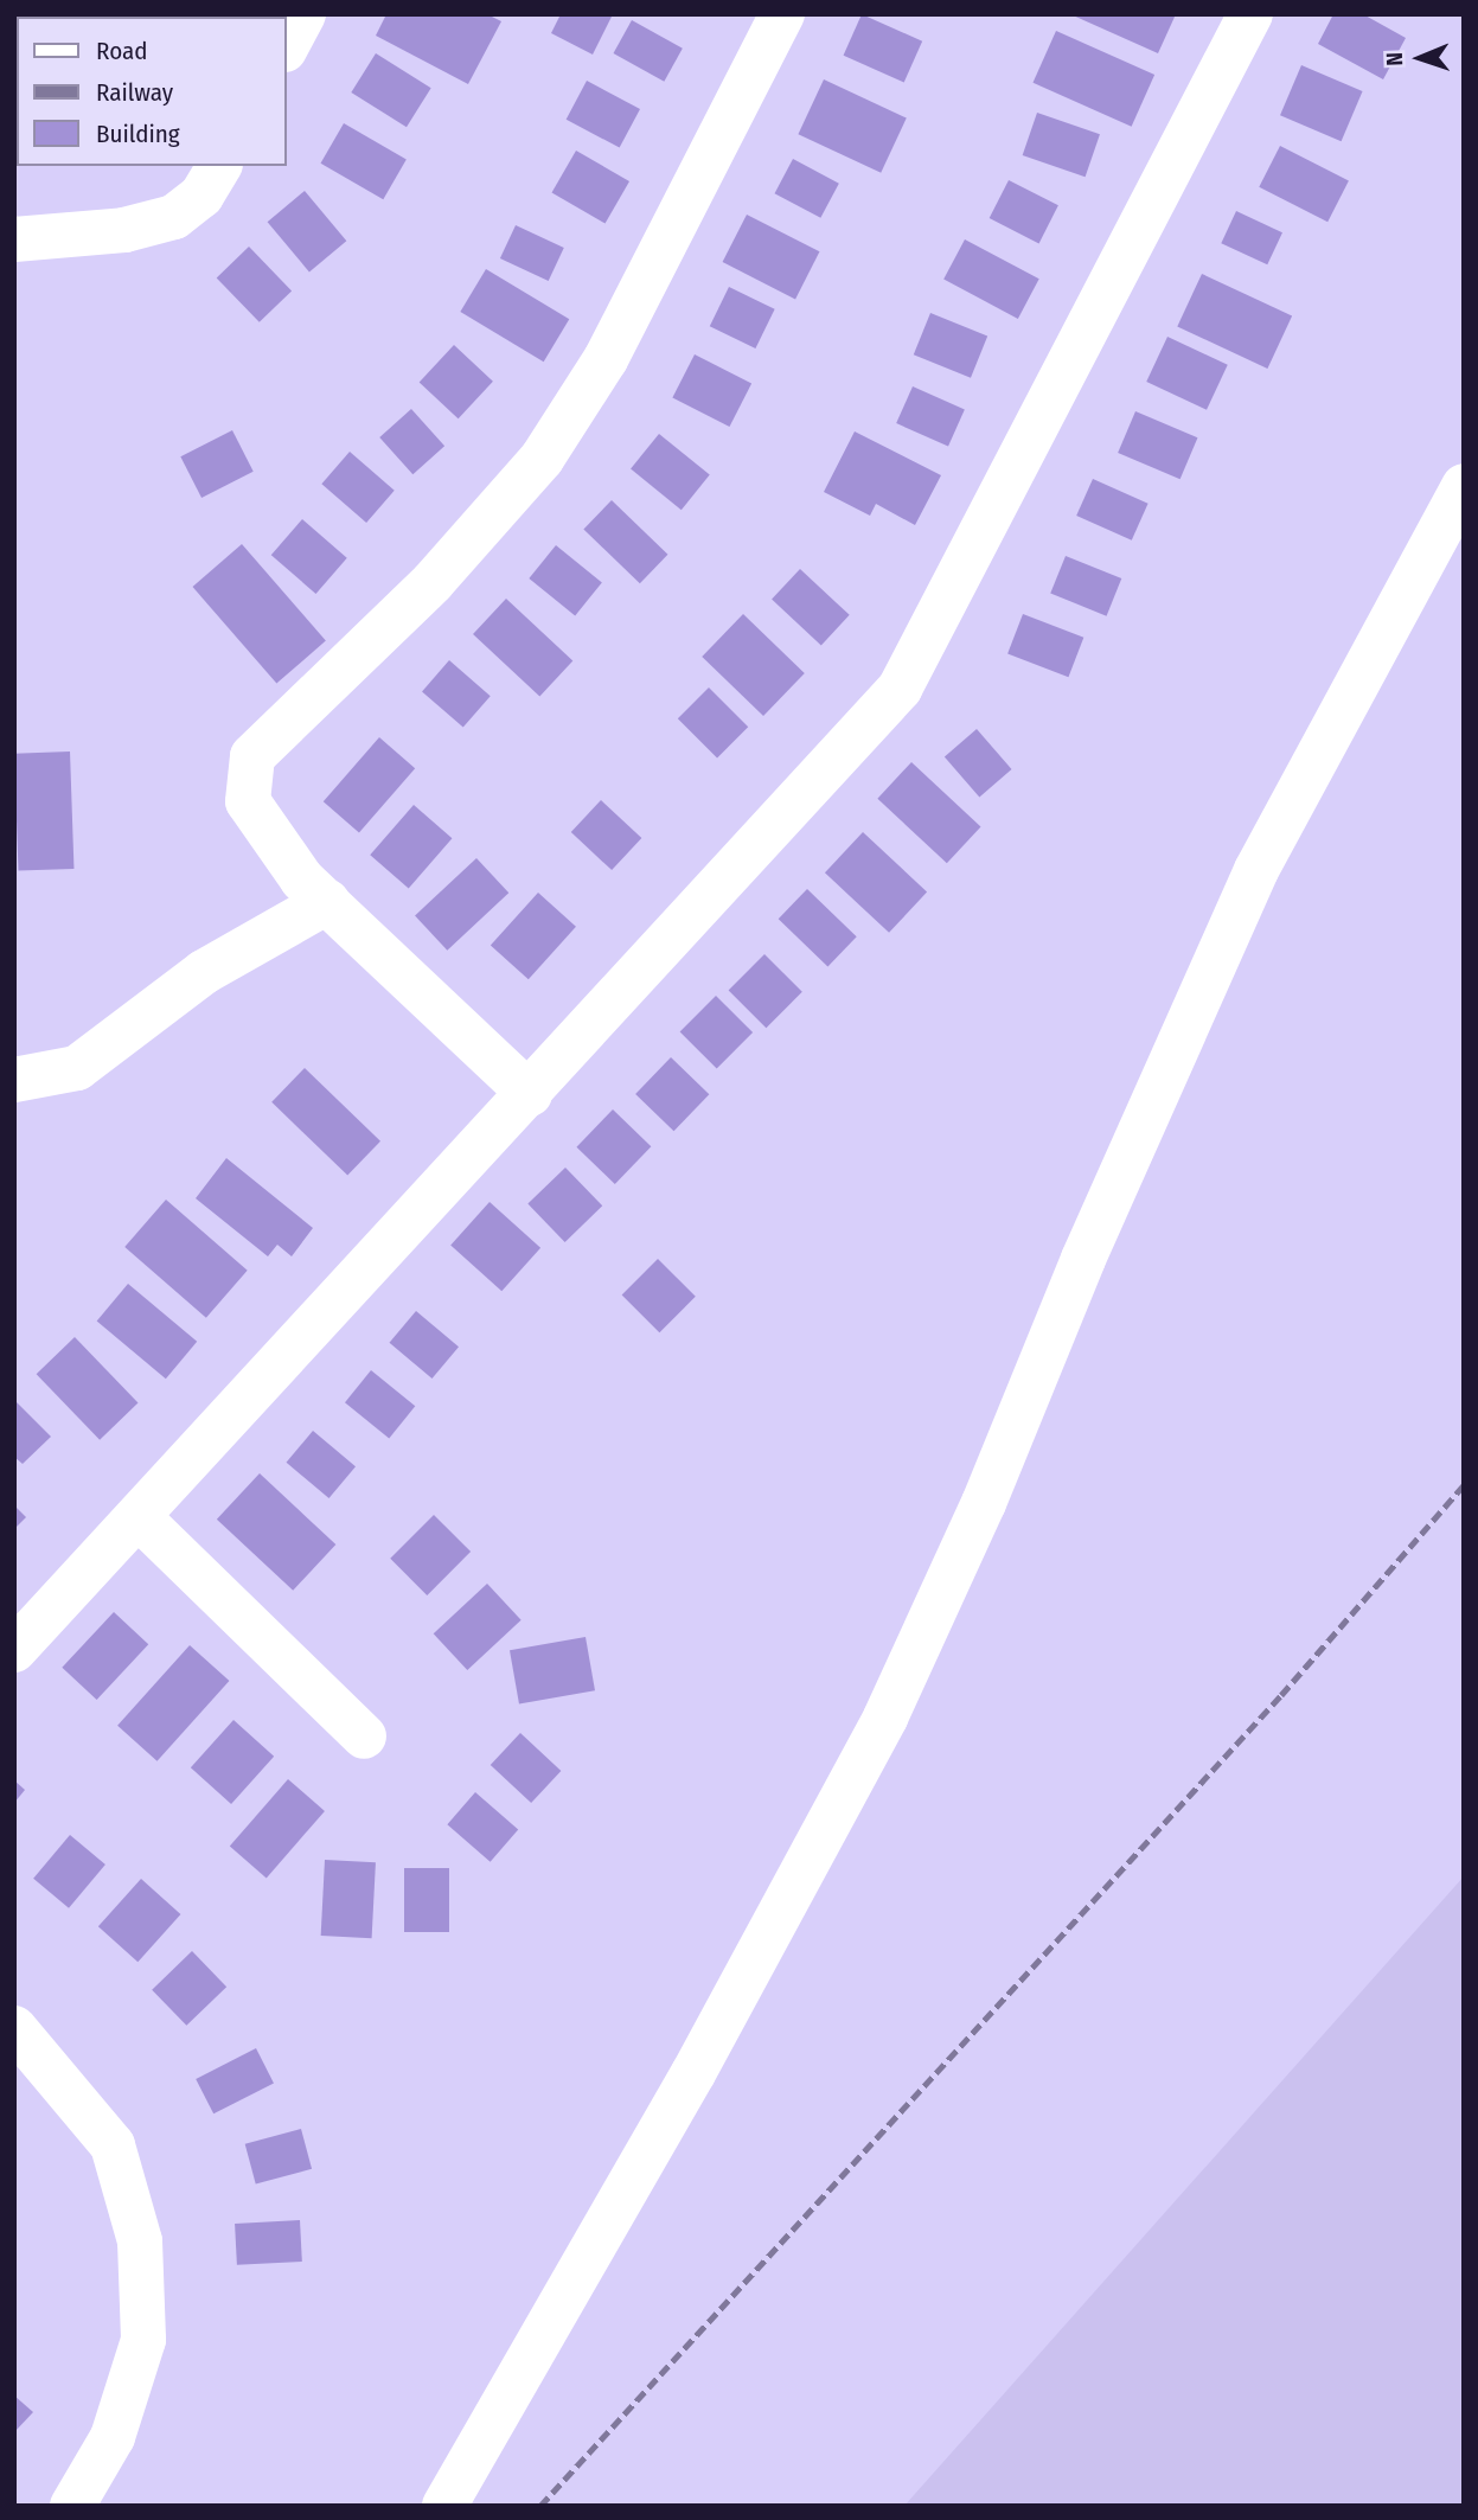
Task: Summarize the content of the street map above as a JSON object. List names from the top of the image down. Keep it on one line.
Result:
{"legend":["Road","Railway","Building"],"north":"left"}
